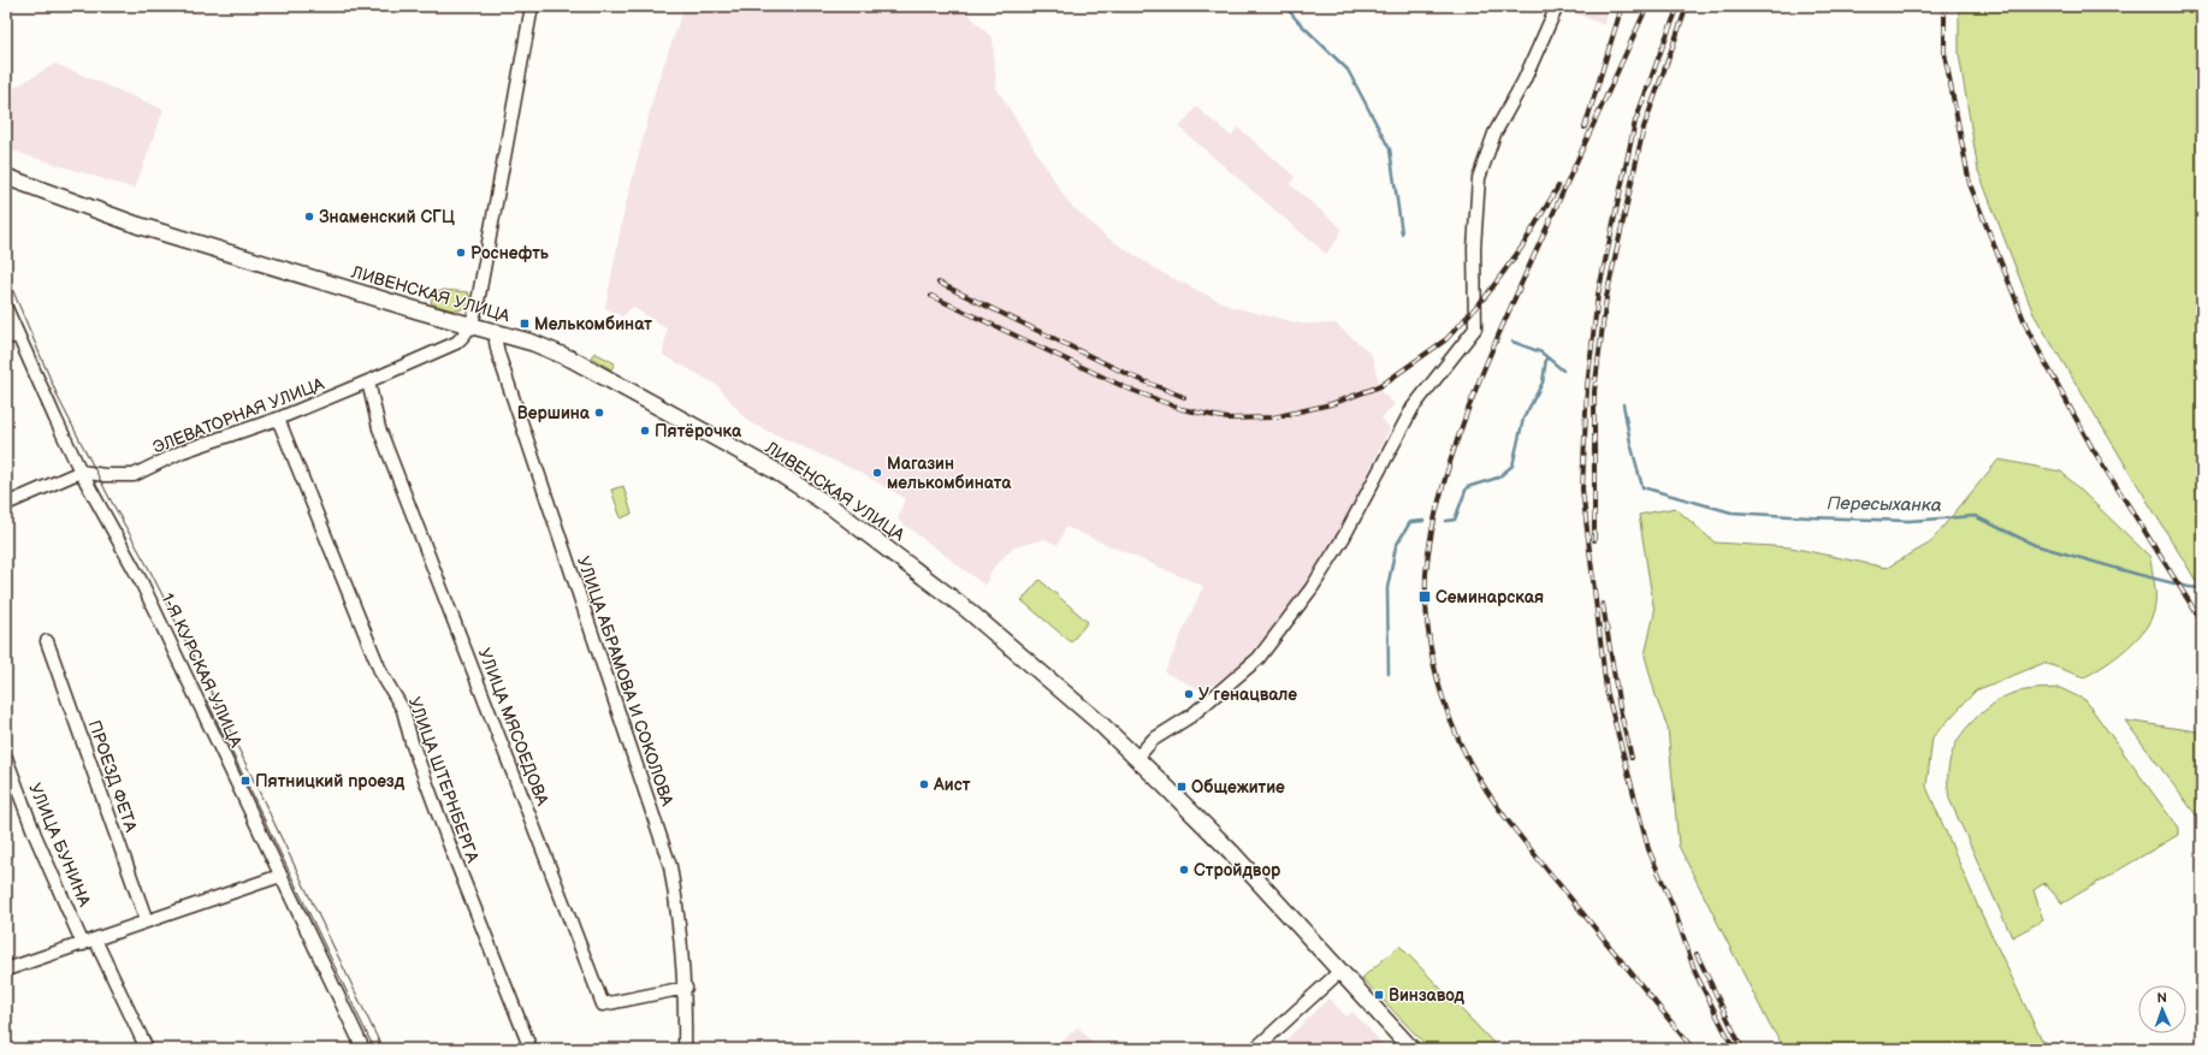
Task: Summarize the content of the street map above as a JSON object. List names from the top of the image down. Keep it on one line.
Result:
{"streets":{"main road":["ЛИВЕНСКАЯ УЛИЦА"],"street":["ЭЛЕВАТОРНАЯ УЛИЦА","1-Я КУРСКАЯ УЛИЦА","УЛИЦА АБРАМОВА И СОКОЛОВА","УЛИЦА МЯСОЕДОВА","ПРОЕЗД ФЕТА","УЛИЦА ШТЕРНБЕРГА","УЛИЦА БУНИНА"]},"crossings":[["ЛИВЕНСКАЯ УЛИЦА","ЭЛЕВАТОРНАЯ УЛИЦА"],["ЛИВЕНСКАЯ УЛИЦА","УЛИЦА АБРАМОВА И СОКОЛОВА"],["ЭЛЕВАТОРНАЯ УЛИЦА","1-Я КУРСКАЯ УЛИЦА"],["ЭЛЕВАТОРНАЯ УЛИЦА","УЛИЦА МЯСОЕДОВА"],["ЭЛЕВАТОРНАЯ УЛИЦА","УЛИЦА ШТЕРНБЕРГА"],["УЛИЦА АБРАМОВА И СОКОЛОВА","УЛИЦА МЯСОЕДОВА"]],"water":["Пересыханка"],"places":{"other":["Знаменский СГЦ","Роснефть","Вершина","Пятёрочка","Магазин мелькомбината","У генацвале","Аист","Стройдвор"],"transit":["Мелькомбинат","Семинарская","Пятницкий проезд","Общежитие","Винзавод"]},"north":"top"}
